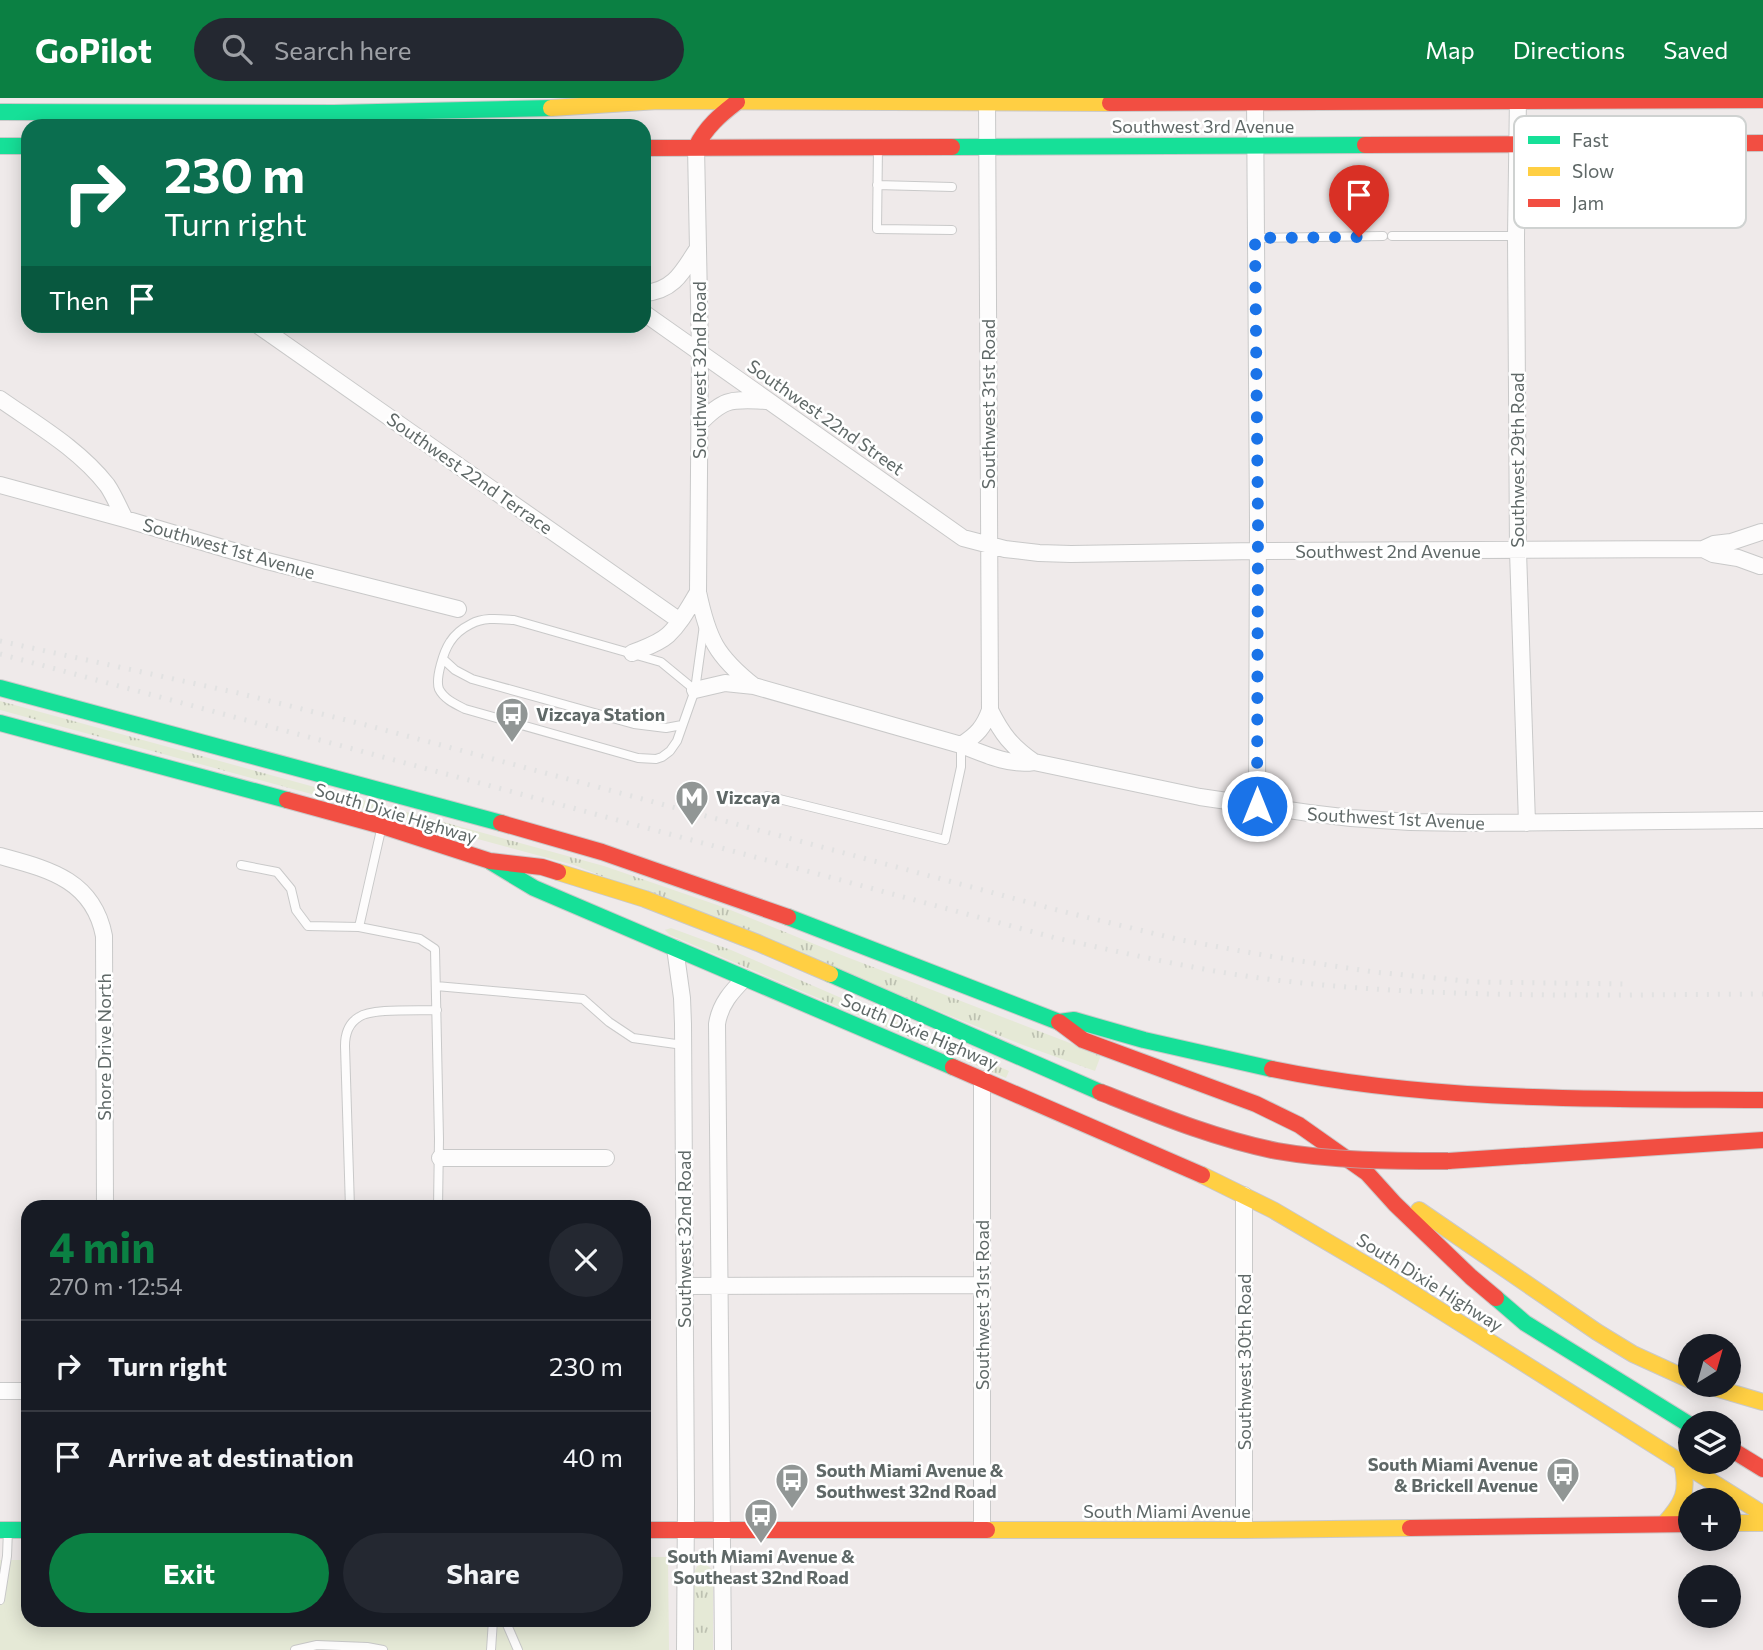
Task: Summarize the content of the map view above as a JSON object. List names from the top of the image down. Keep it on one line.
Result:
{"streets":{"main road":["Southwest 3rd Avenue","South Dixie Highway","South Miami Avenue"],"street":["Southwest 32nd Road","Southwest 31st Road","Southwest 22nd Street","Southwest 29th Road","Southwest 22nd Terrace","Southwest 1st Avenue","Southwest 2nd Avenue","Shore Drive North","Southwest 30th Road"]},"crossings":[["Southwest 3rd Avenue","Southwest 32nd Road"],["Southwest 3rd Avenue","Southwest 31st Road"],["Southwest 32nd Road","Southwest 22nd Street"],["Southwest 32nd Road","Southwest 1st Avenue"],["Southwest 32nd Road","South Dixie Highway"],["Southwest 32nd Road","South Miami Avenue"],["Southwest 31st Road","Southwest 22nd Street"],["Southwest 31st Road","Southwest 1st Avenue"],["Southwest 31st Road","Southwest 2nd Avenue"],["Southwest 31st Road","South Dixie Highway"],["Southwest 31st Road","South Miami Avenue"],["Southwest 22nd Street","Southwest 2nd Avenue"],["Southwest 29th Road","Southwest 1st Avenue"],["Southwest 29th Road","Southwest 2nd Avenue"],["South Dixie Highway","Southwest 30th Road"],["Southwest 30th Road","South Miami Avenue"]],"places":{"bus stop":["Vizcaya Station","South Miami Avenue & Brickell Avenue","South Miami Avenue & Southwest 32nd Road","South Miami Avenue & Southeast 32nd Road"],"metro station":["Vizcaya"]},"legend":["Fast","Slow","Jam"],"north":"top right","page":{"header":"GoPilot","search":"Search here","nav":["Map","Directions","Saved"],"turn":["230 m","Turn right"],"then":"Then","heading":["4 min","270 m · 12:54"],"list":[{"name":"Turn right","value":"230 m"},{"name":"Arrive at destination","value":"40 m"}],"map_buttons":["+","−"],"buttons":["Exit","Share"]}}
